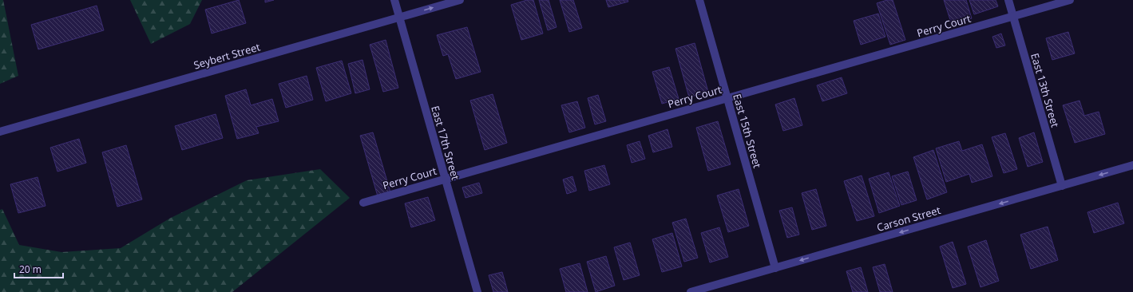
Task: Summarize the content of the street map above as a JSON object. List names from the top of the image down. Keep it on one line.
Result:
{"streets":{"street":["Perry Court","Seybert Street","East 13th Street","East 15th Street","East 17th Street","Carson Street"]},"crossings":[["Perry Court","East 13th Street"],["Perry Court","East 15th Street"],["Perry Court","East 17th Street"],["Seybert Street","East 17th Street"],["East 13th Street","Carson Street"],["East 15th Street","Carson Street"]],"one_way":["Carson Street"],"scale_bar":"20 m"}
